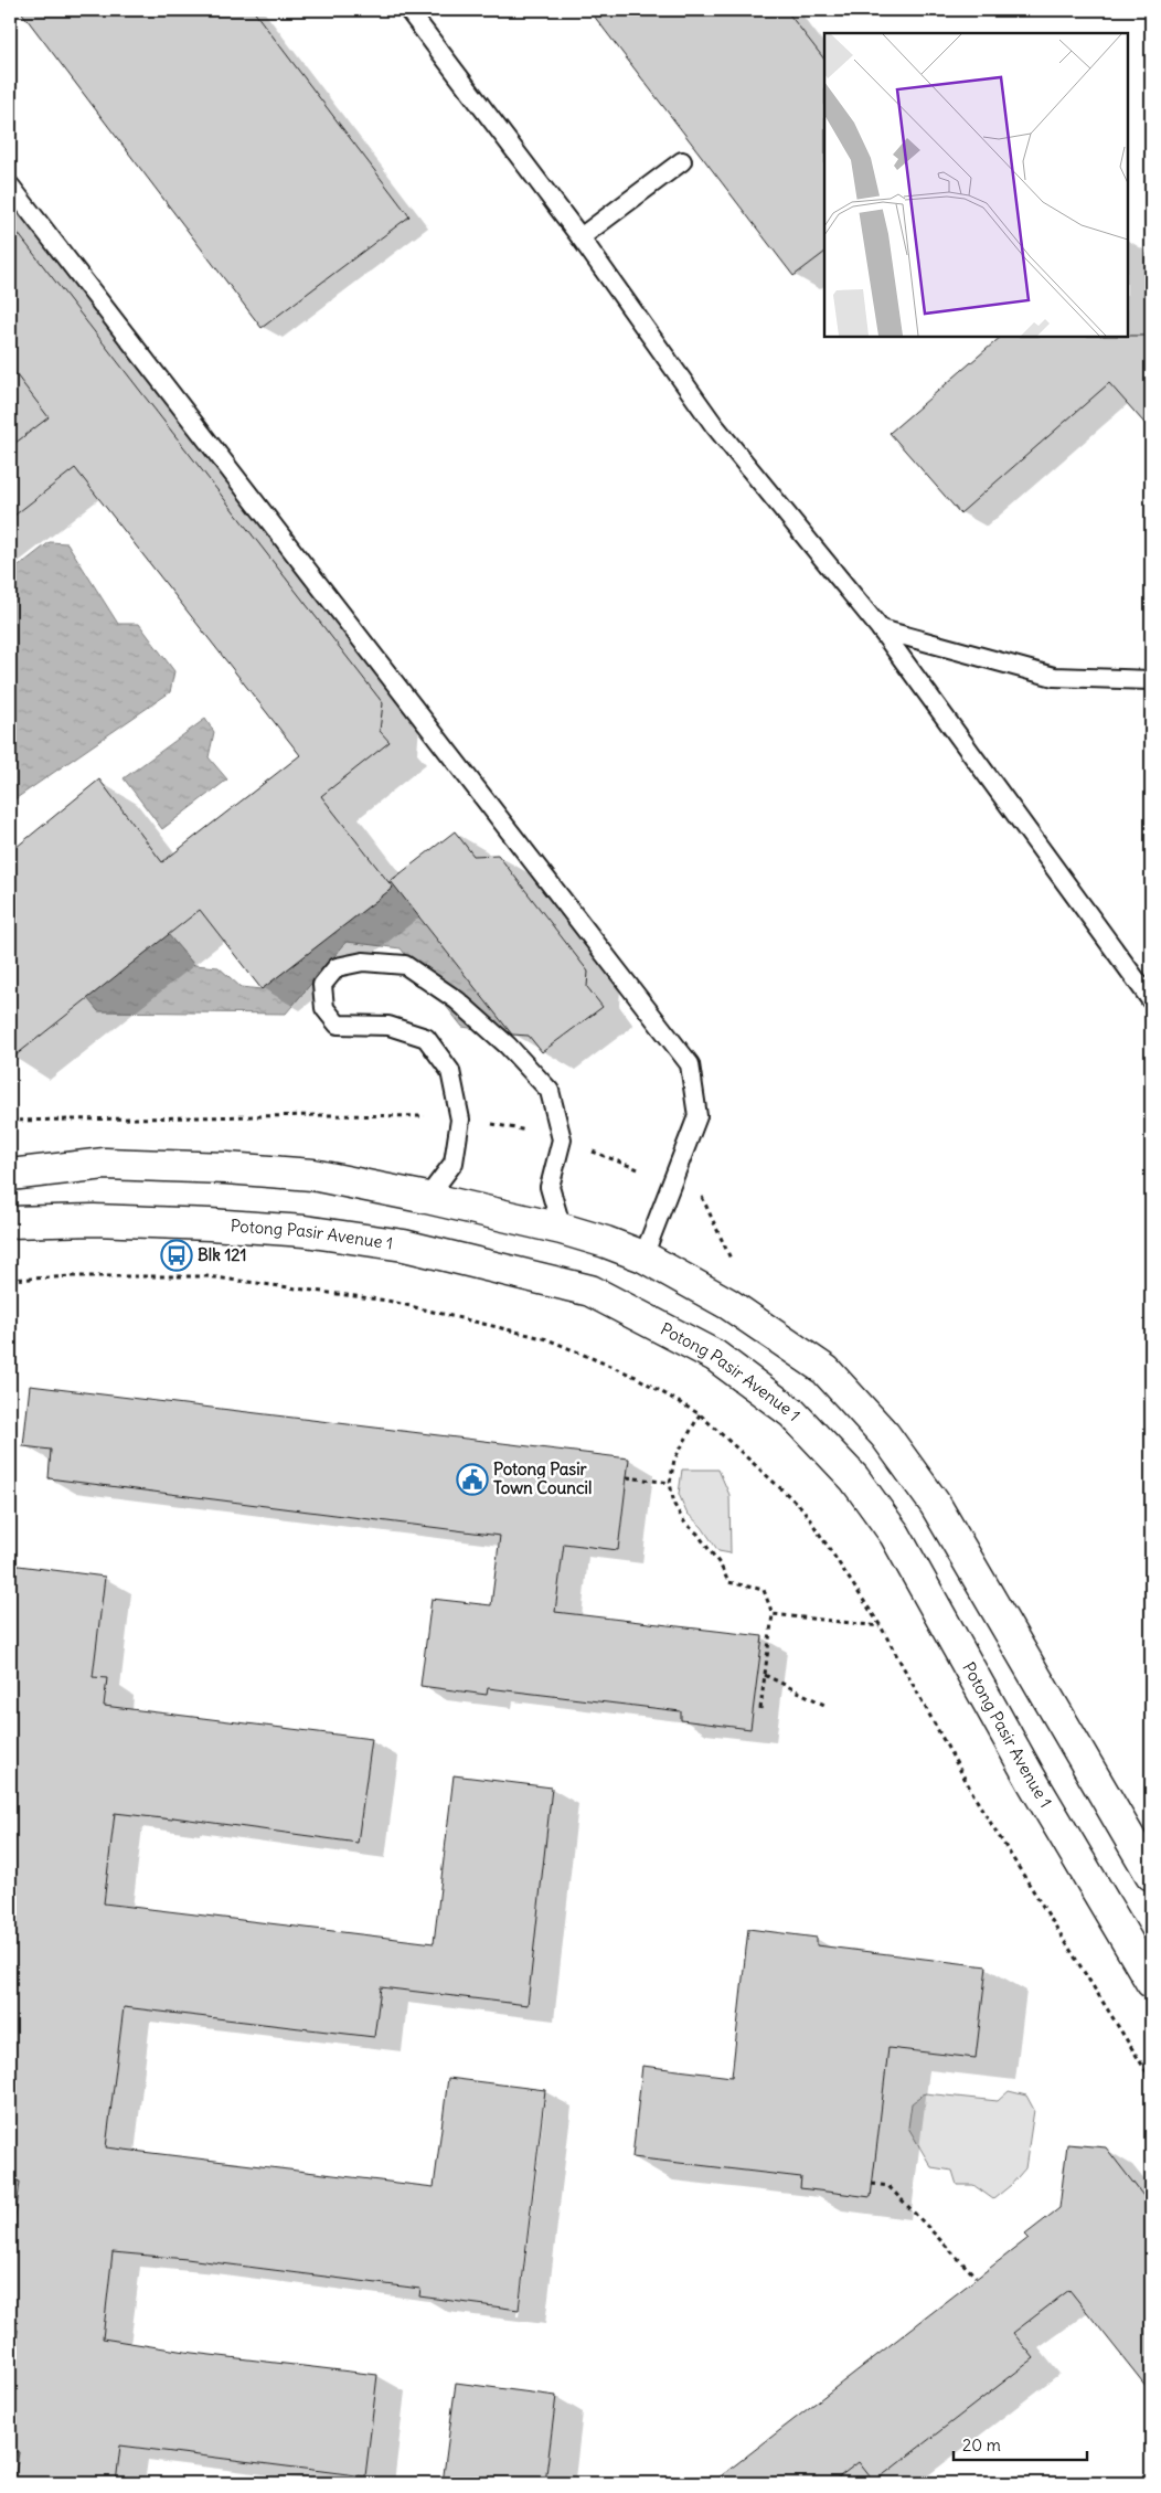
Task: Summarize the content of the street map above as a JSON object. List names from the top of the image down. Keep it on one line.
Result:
{"streets":{"street":["Potong Pasir Avenue 1"]},"places":{"bus stop":["Blk 121"],"public building":["Potong Pasir Town Council"]},"scale_bar":"20 m"}
